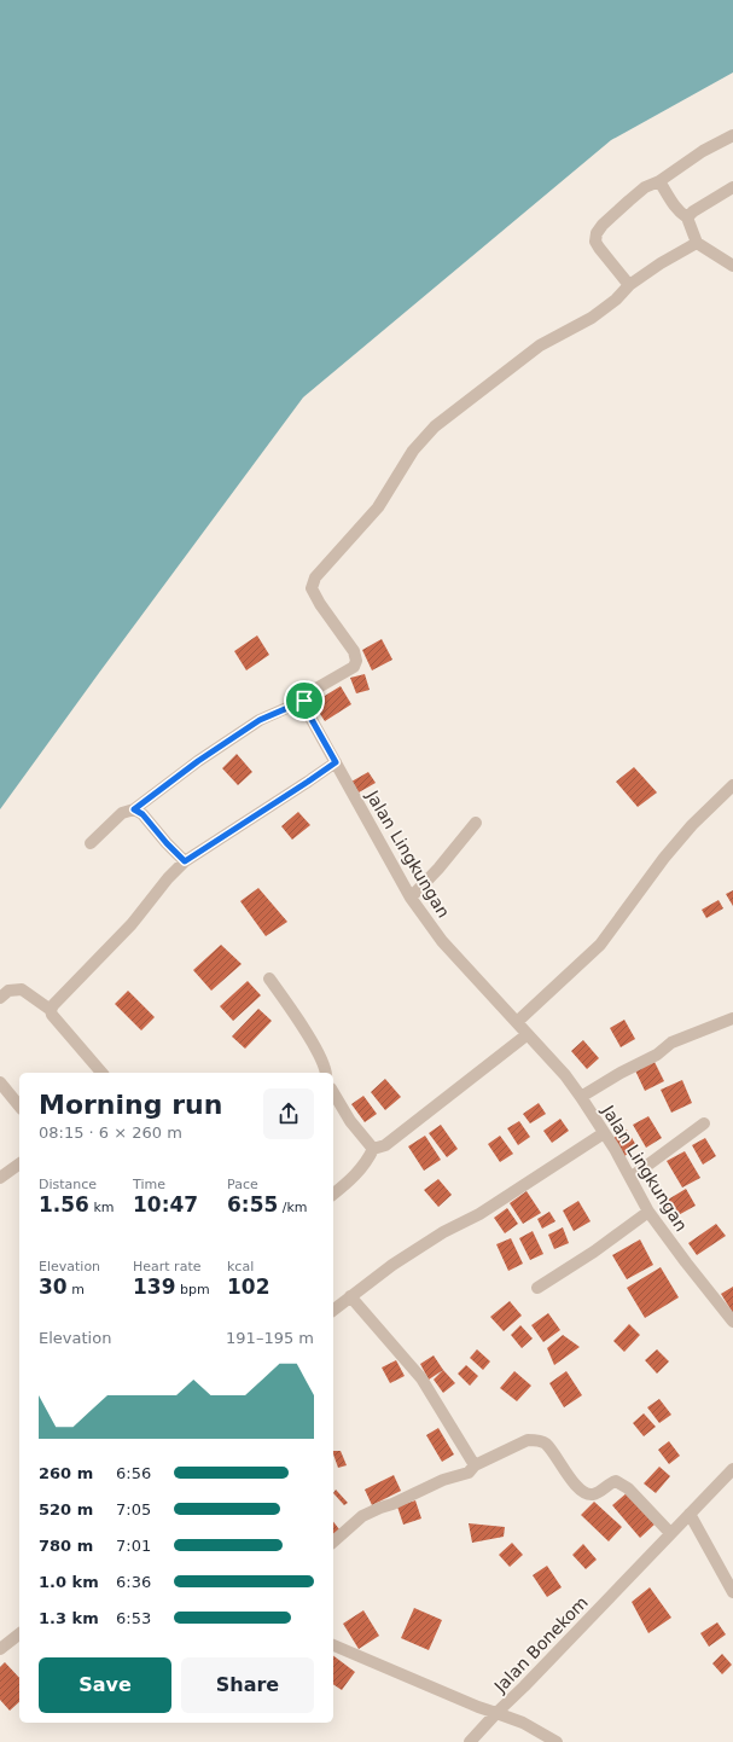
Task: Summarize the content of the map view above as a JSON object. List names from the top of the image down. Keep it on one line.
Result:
{"streets":{"street":["Jalan Lingkungan","Jalan Bonekom"]},"page":{"heading":["Morning run","08:15 · 6 × 260 m"],"stats":[["Distance","1.56 km"],["Time","10:47"],["Pace","6:55 /km"],["Elevation","30 m"],["Heart rate","139 bpm"],["kcal","102"]],"chart":["Elevation","191–195 m"],"list":[{"name":"260 m","note":"6:56"},{"name":"520 m","note":"7:05"},{"name":"780 m","note":"7:01"},{"name":"1.0 km","note":"6:36"},{"name":"1.3 km","note":"6:53"}],"buttons":["Save","Share"]}}
